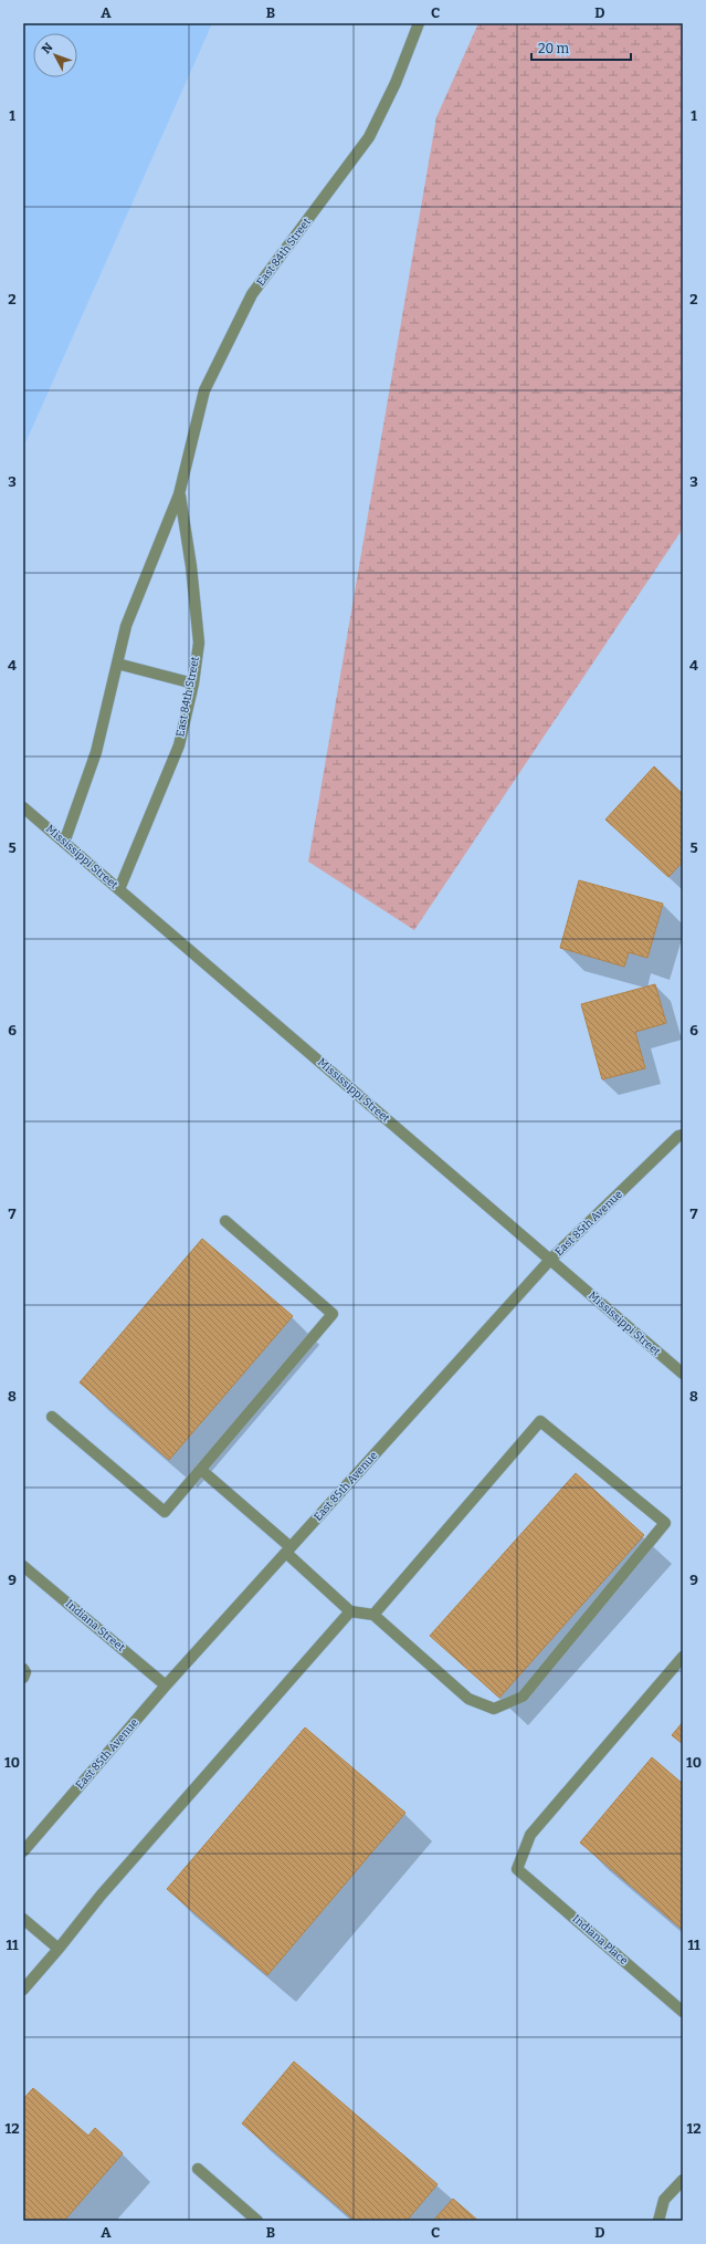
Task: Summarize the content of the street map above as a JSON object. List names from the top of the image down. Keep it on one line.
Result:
{"streets":{"street":["East 84th Street","Mississippi Street","East 85th Avenue","Indiana Street","Indiana Place"]},"crossings":[["East 84th Street","Mississippi Street"],["Mississippi Street","East 85th Avenue"],["East 85th Avenue","Indiana Street"]],"scale_bar":"20 m","north":"top left","grid":{"columns":["A","B","C","D"],"rows":["1","2","3","4","5","6","7","8","9","10","11","12"]}}
